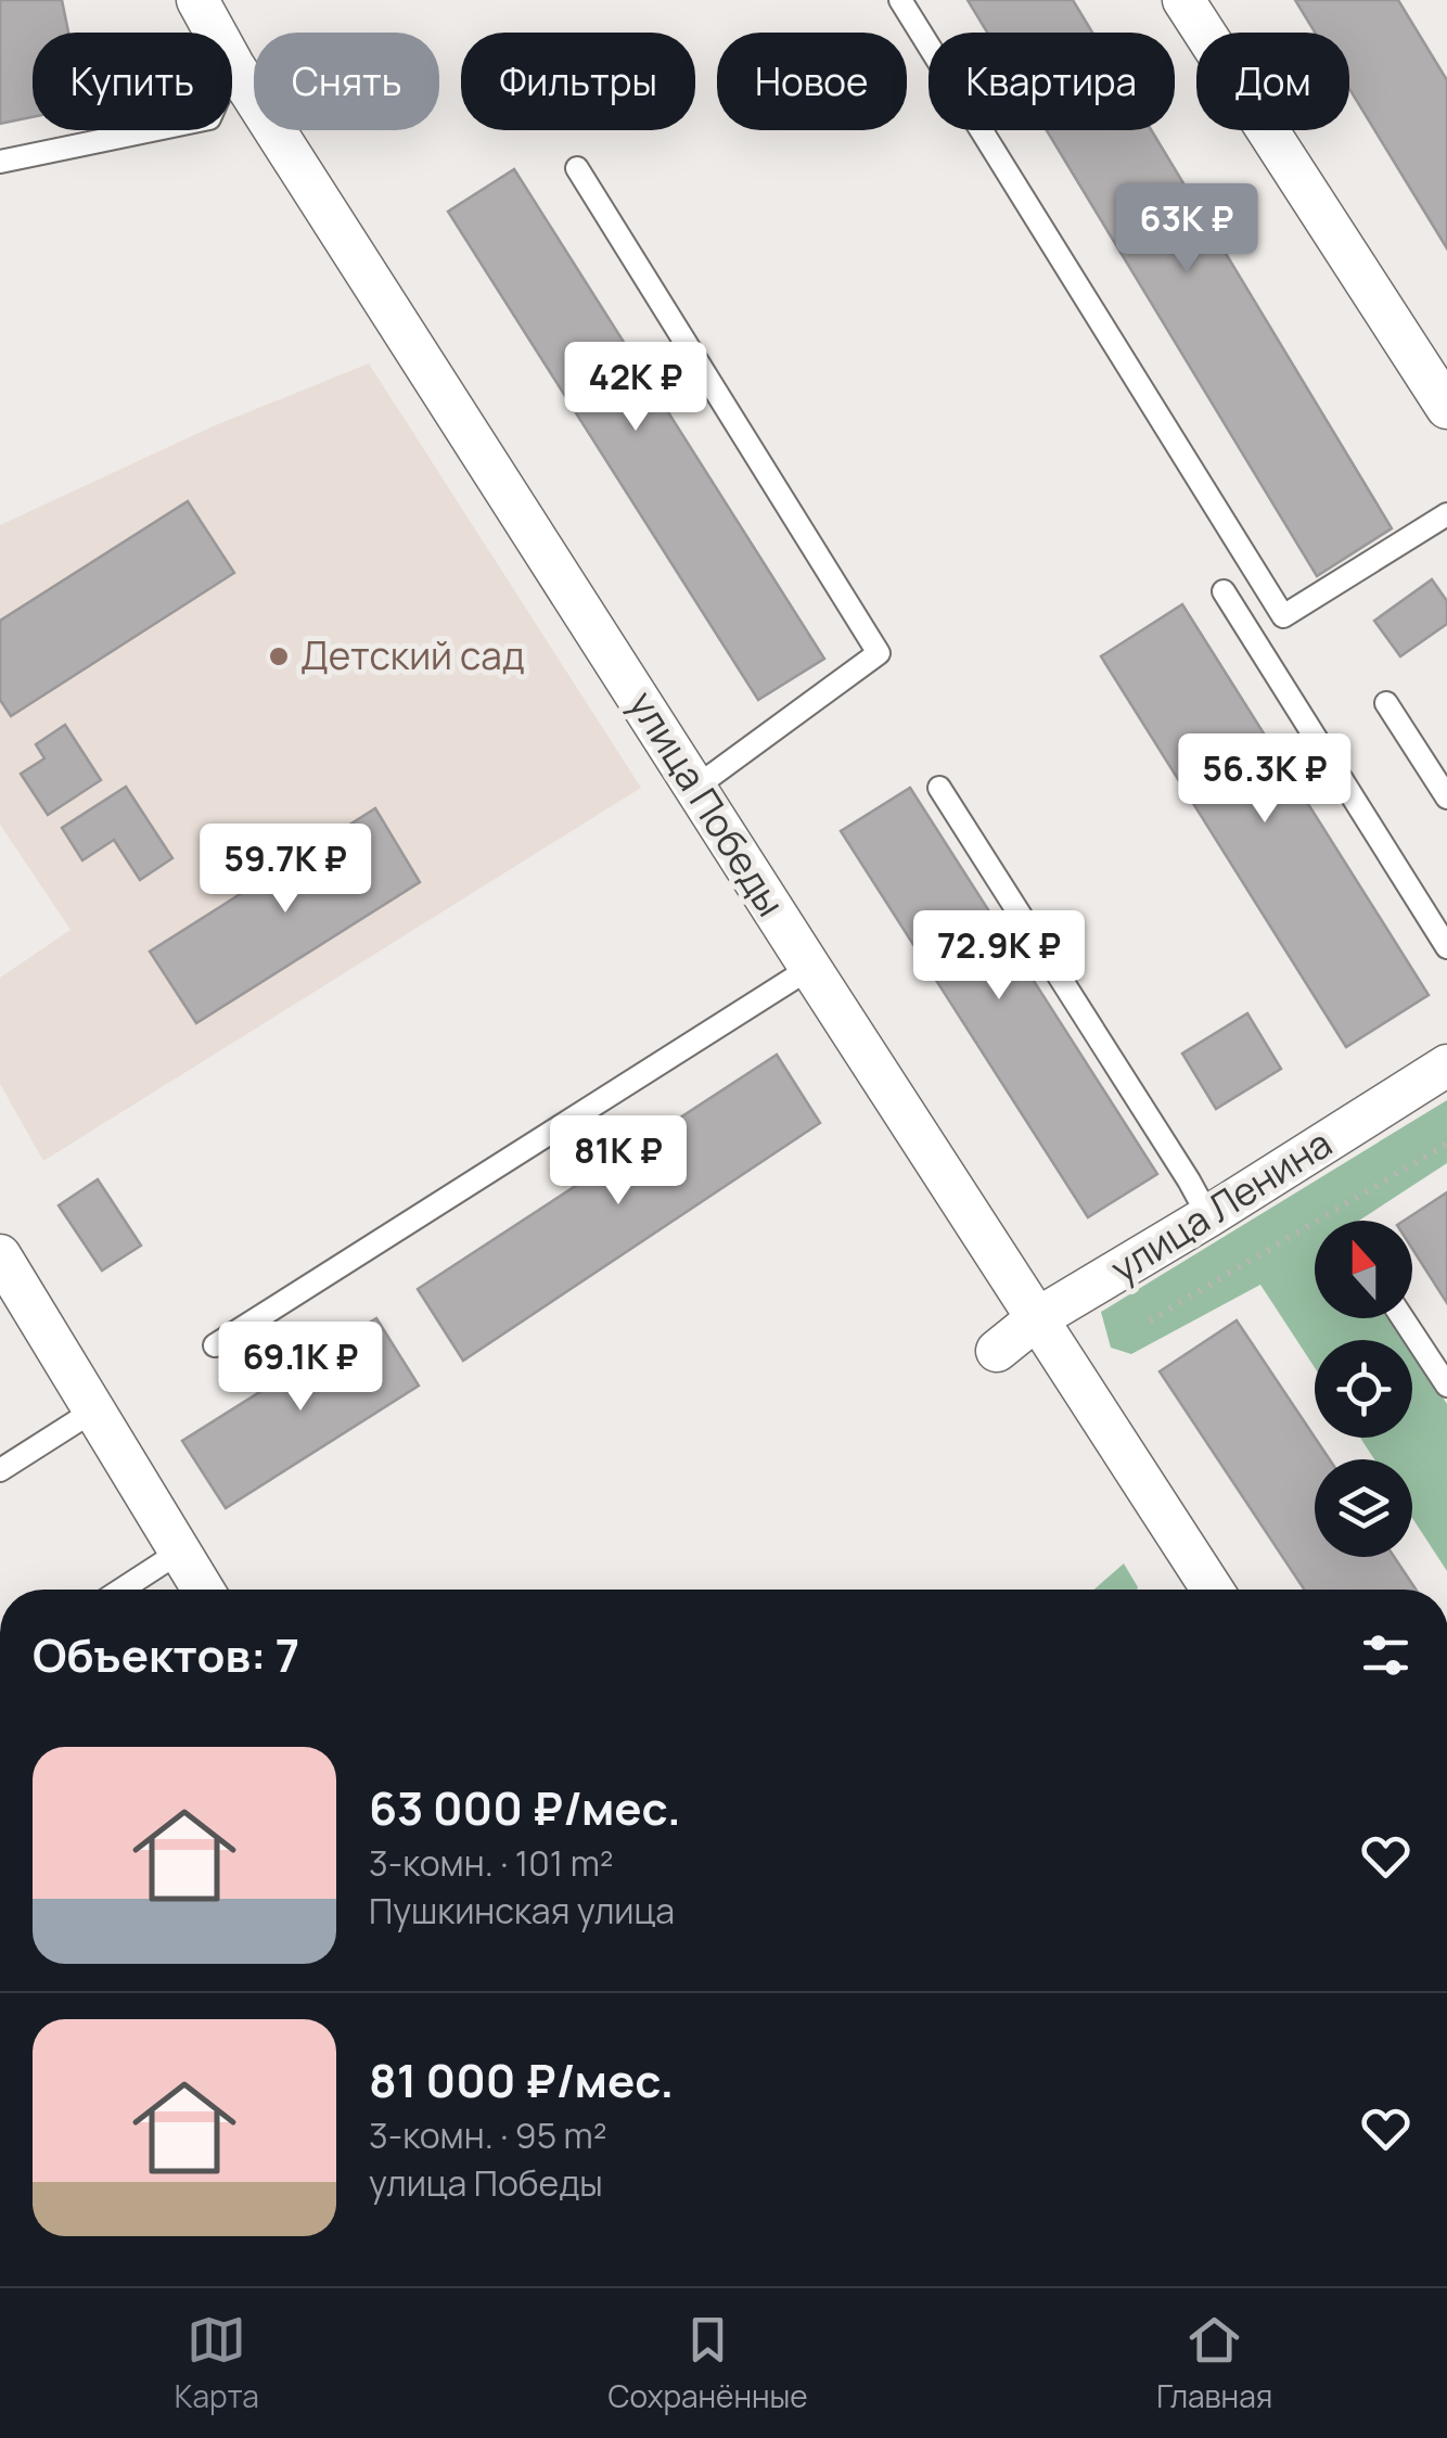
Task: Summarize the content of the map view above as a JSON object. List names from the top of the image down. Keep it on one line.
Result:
{"streets":{"street":["улица Победы","улица Ленина"]},"crossings":[["улица Победы","улица Ленина"]],"places":["Детский сад"],"north":"top","page":{"chip":["Купить","Снять","Фильтры","Новое","Квартира","Дом"],"price":["63K ₽","42K ₽","56.3K ₽","59.7K ₽","72.9K ₽","81K ₽","69.1K ₽"],"heading":"Объектов: 7","list":[{"name":"63 000 ₽/мес.","note":"3-комн. · 101 m² · Пушкинская улица"},{"name":"81 000 ₽/мес.","note":"3-комн. · 95 m² · улица Победы"}],"tabs":["Карта","Сохранённые","Главная"]}}
